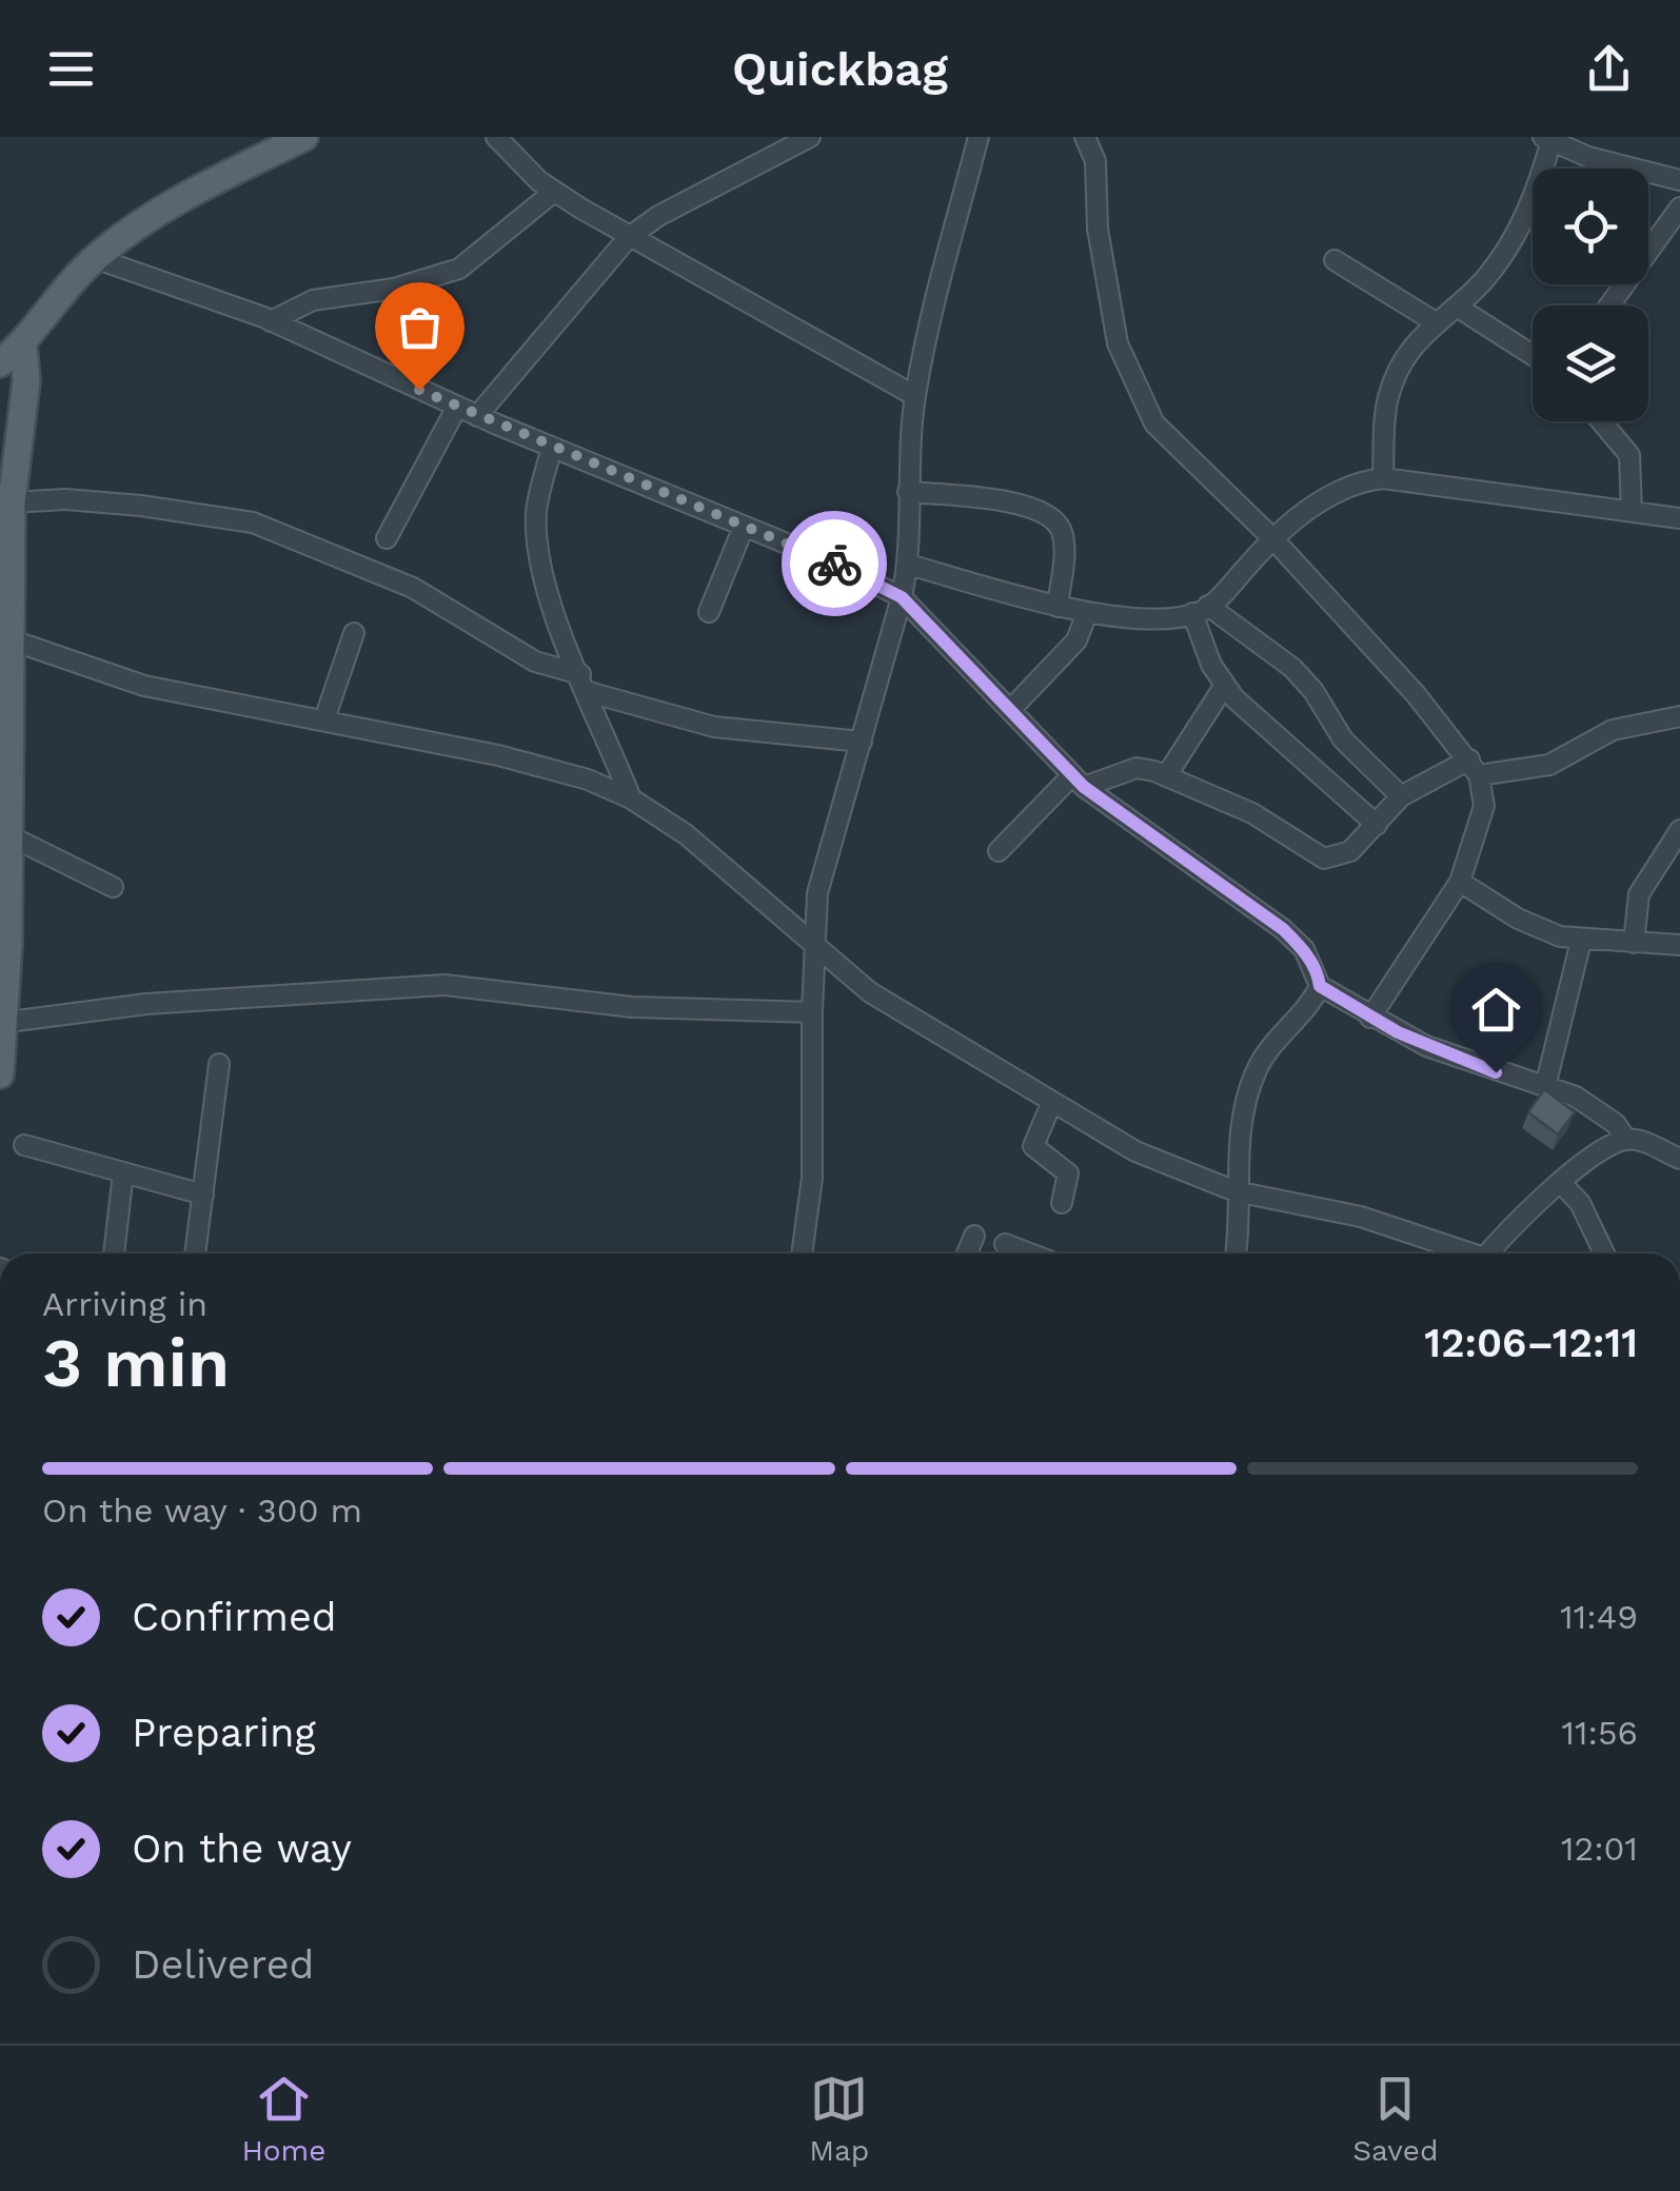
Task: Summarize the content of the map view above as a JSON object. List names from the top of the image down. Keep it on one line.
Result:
{"page":{"header":"Quickbag","heading":["3 min","Arriving in","12:06–12:11"],"bar":"On the way · 300 m","list":[["Confirmed","11:49"],["Preparing","11:56"],["On the way","12:01"],"Delivered"],"tabs":["Home","Map","Saved"]}}
